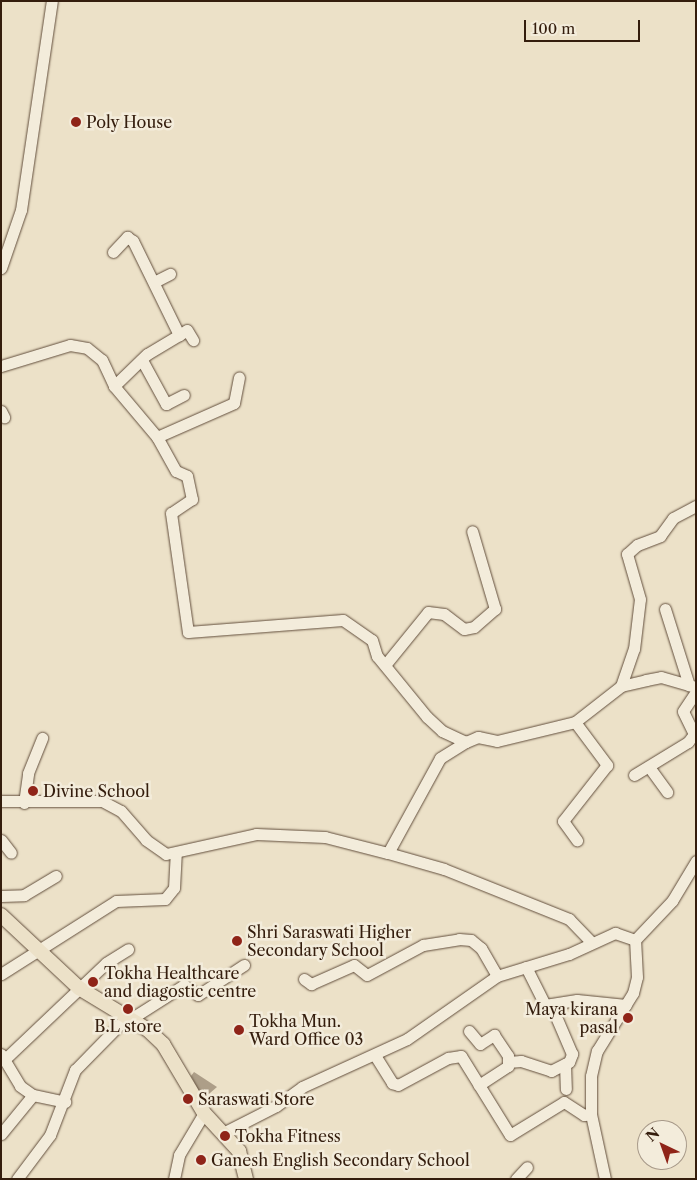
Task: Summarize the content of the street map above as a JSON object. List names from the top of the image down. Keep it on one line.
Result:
{"places":["Poly House","Divine School","Shri Saraswati Higher Secondary School","Tokha Healthcare and diagostic centre","B.L store","Maya kirana pasal","Tokha Mun. Ward Office 03","Saraswati Store","Tokha Fitness","Ganesh English Secondary School"],"scale_bar":"100 m","north":"top left"}
